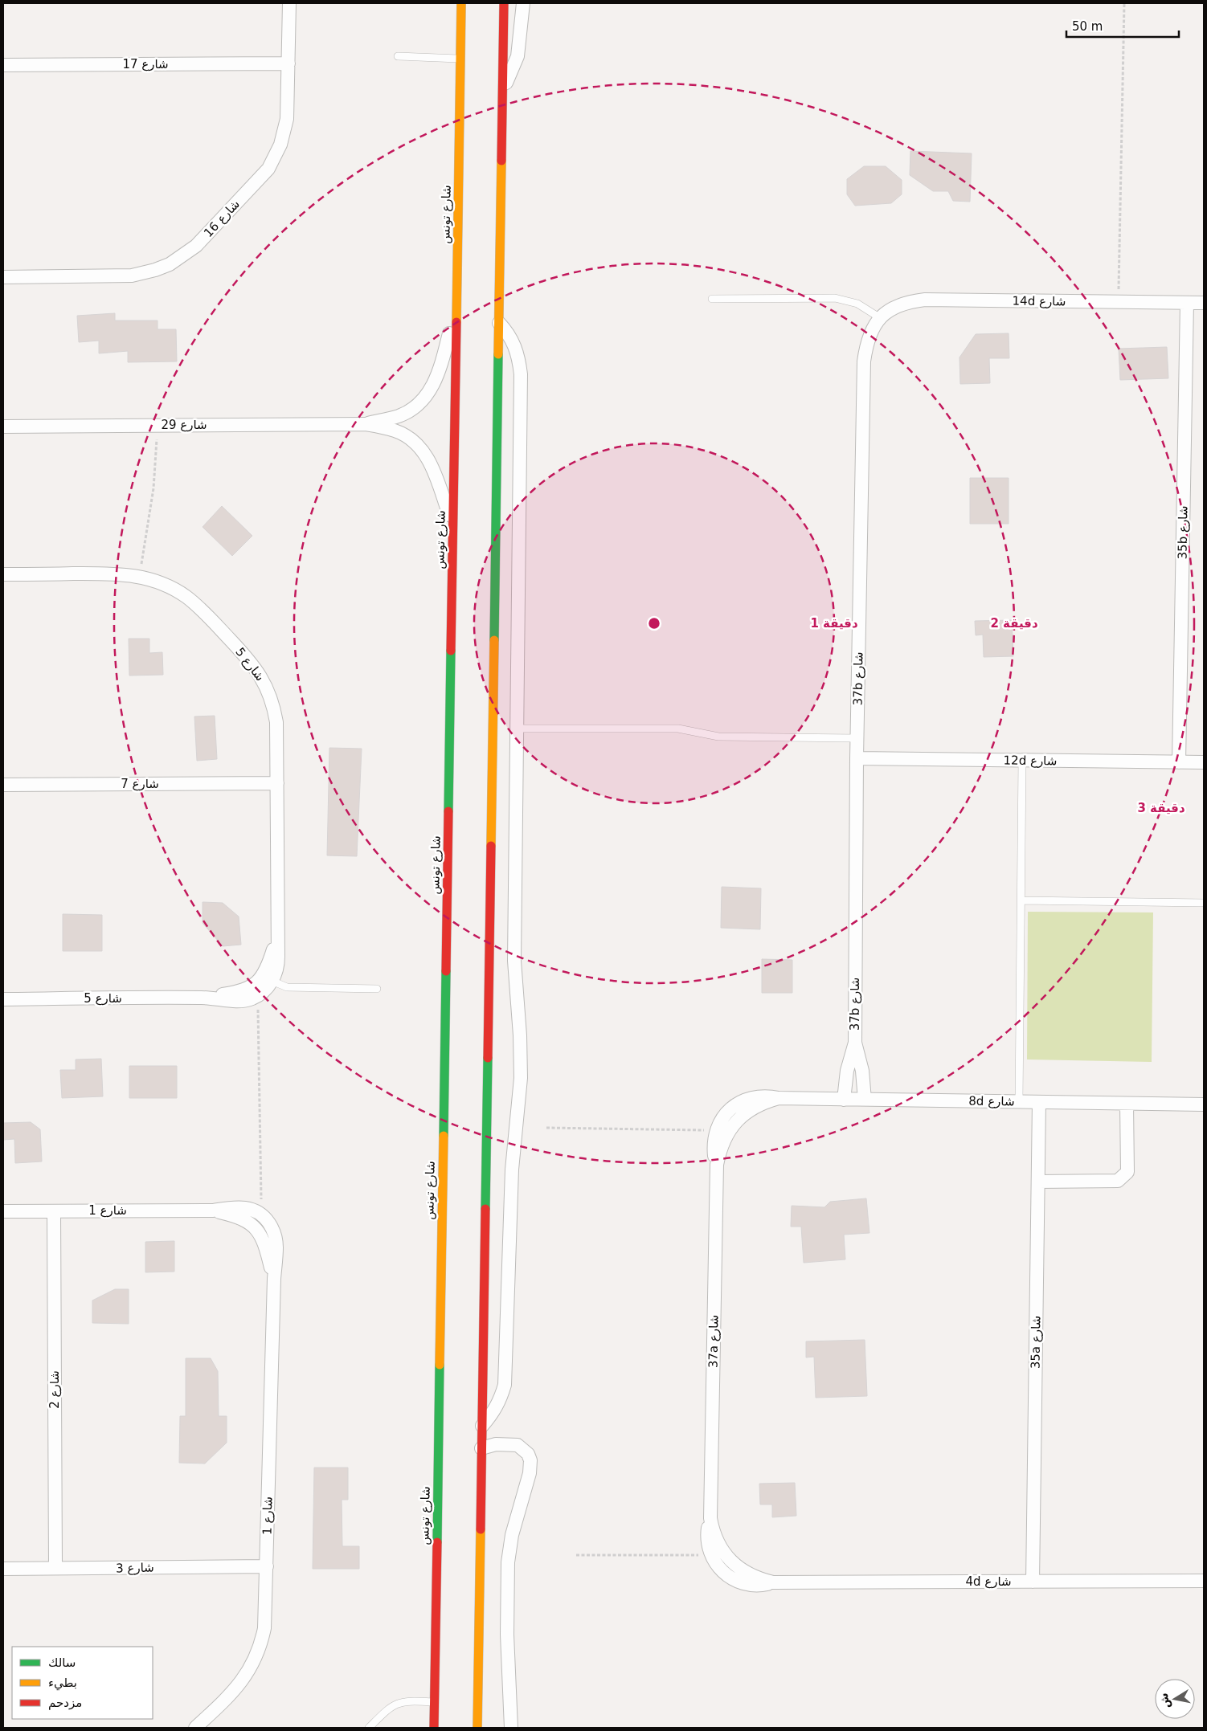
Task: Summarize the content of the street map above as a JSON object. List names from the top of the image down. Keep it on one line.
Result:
{"streets":{"main road":["شارع تونس"],"street":["شارع 17","شارع 16","14d شارع","شارع 29","35b شارع","شارع 5","37b شارع","12d شارع","شارع 7","8d شارع","شارع 1","37a شارع","35a شارع","شارع 2","شارع 3","4d شارع"]},"crossings":[["شارع 17","شارع 16"],["شارع تونس","شارع 29"],["14d شارع","35b شارع"],["14d شارع","37b شارع"],["35b شارع","12d شارع"],["شارع 5","شارع 7"],["37b شارع","12d شارع"],["37b شارع","8d شارع"],["8d شارع","37a شارع"],["8d شارع","35a شارع"],["شارع 1","شارع 2"],["شارع 1","شارع 3"],["37a شارع","4d شارع"],["35a شارع","4d شارع"],["شارع 2","شارع 3"]],"legend":["سالك","بطيء","مزدحم"],"scale_bar":"50 m","north":"left","rings":["1 دقيقة","2 دقيقة","3 دقيقة"]}
